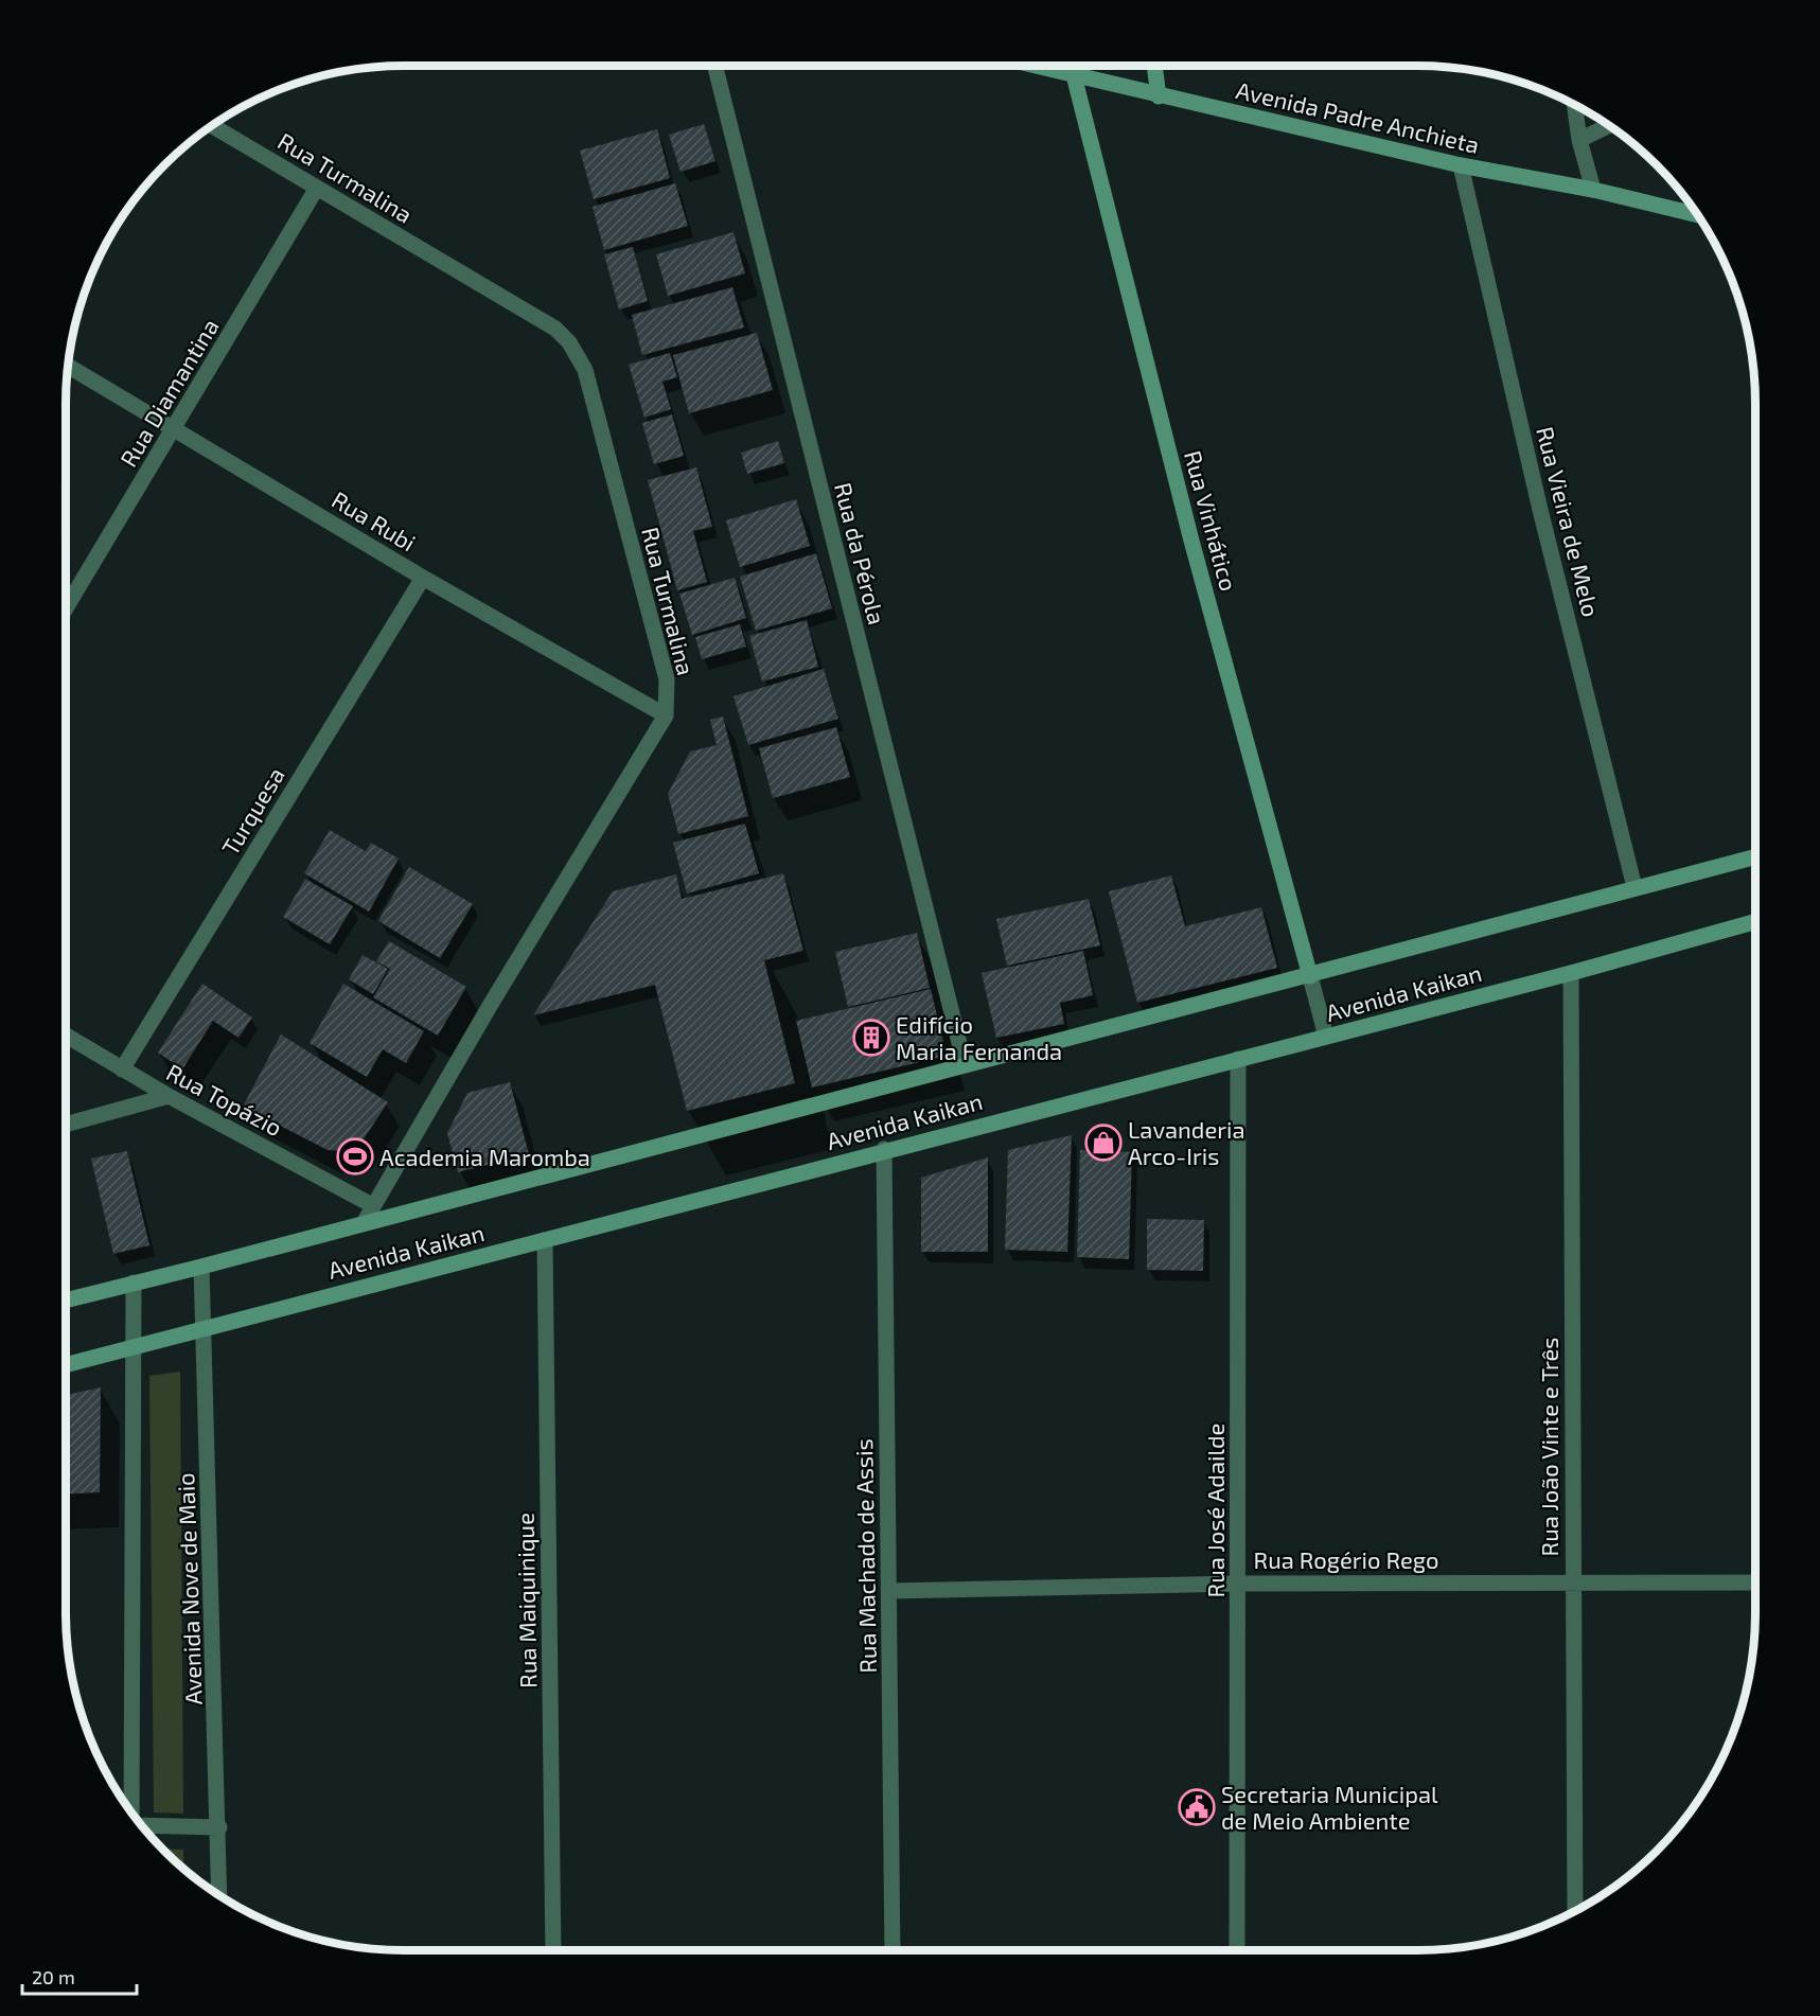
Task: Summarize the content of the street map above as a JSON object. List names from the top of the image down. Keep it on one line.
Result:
{"streets":{"street":["Avenida Padre Anchieta","Rua Turmalina","Rua Diamantina","Rua Rubi","Rua Vinhático","Rua Vieira de Melo","Rua da Pérola","Turquesa","Avenida Kaikan","Rua Topázio","Rua João Vinte e Três","Rua José Adailde","Rua Machado de Assis","Rua Rogério Rego","Avenida Nove de Maio","Rua Maiquinique"]},"crossings":[["Avenida Padre Anchieta","Rua Vinhático"],["Avenida Padre Anchieta","Rua Vieira de Melo"],["Rua Turmalina","Rua Diamantina"],["Rua Turmalina","Rua Rubi"],["Rua Turmalina","Avenida Kaikan"],["Rua Turmalina","Rua Topázio"],["Rua Diamantina","Rua Rubi"],["Rua Rubi","Turquesa"],["Rua Vinhático","Avenida Kaikan"],["Rua Vieira de Melo","Avenida Kaikan"],["Rua da Pérola","Avenida Kaikan"],["Turquesa","Rua Topázio"],["Avenida Kaikan","Rua João Vinte e Três"],["Avenida Kaikan","Rua José Adailde"],["Avenida Kaikan","Rua Machado de Assis"],["Avenida Kaikan","Avenida Nove de Maio"],["Avenida Kaikan","Rua Maiquinique"],["Rua João Vinte e Três","Rua Rogério Rego"],["Rua José Adailde","Rua Rogério Rego"],["Rua Machado de Assis","Rua Rogério Rego"]],"places":{"building":["Edifício Maria Fernanda"],"shop":["Lavanderia Arco-Iris"],"sports":["Academia Maromba"],"public building":["Secretaria Municipal de Meio Ambiente"]},"scale_bar":"20 m"}
